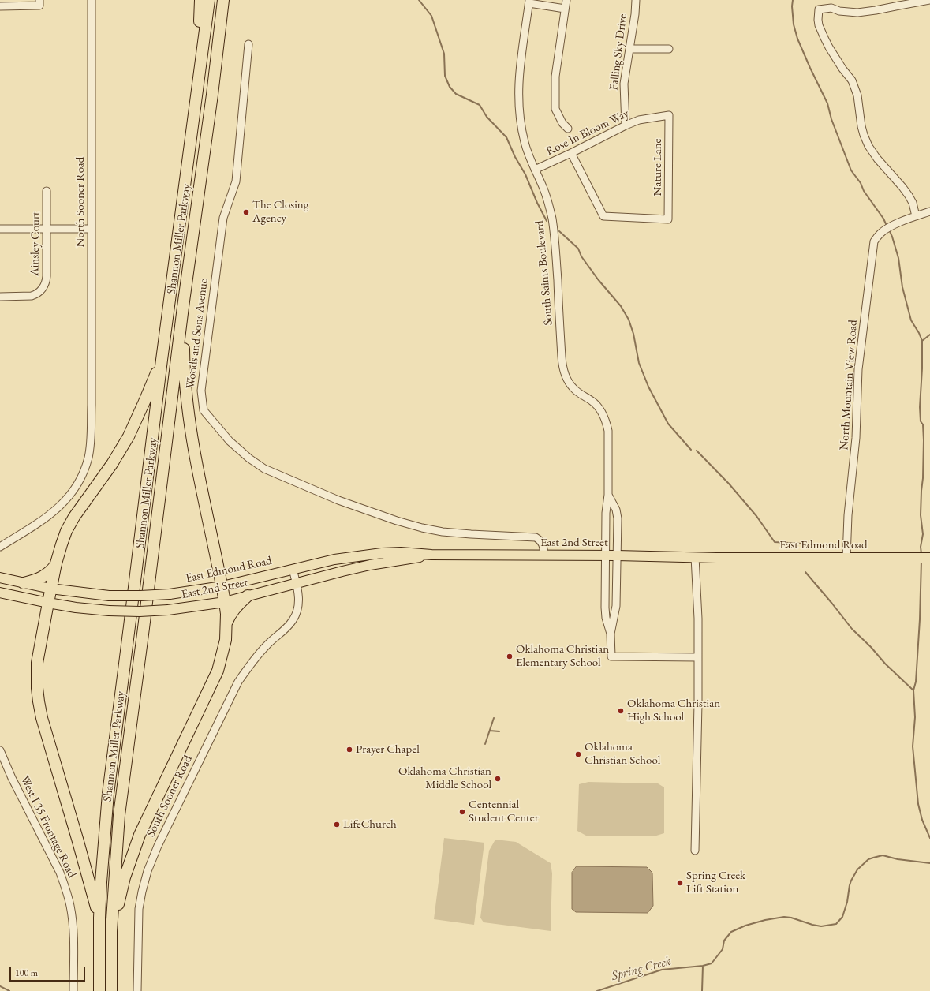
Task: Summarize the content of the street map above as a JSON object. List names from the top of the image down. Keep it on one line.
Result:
{"streets":{"highway":["Shannon Miller Parkway"],"main road":["East 2nd Street","East Edmond Road"],"street":["Falling Sky Drive","Rose In Bloom Way","Nature Lane","North Sooner Road","Ainsley Court","South Saints Boulevard","Woods and Sons Avenue","North Mountain View Road","South Sooner Road","West I 35 Frontage Road"]},"crossings":[["Falling Sky Drive","Rose In Bloom Way"],["Rose In Bloom Way","Nature Lane"],["Rose In Bloom Way","South Saints Boulevard"],["South Saints Boulevard","East 2nd Street"],["Woods and Sons Avenue","East 2nd Street"],["North Mountain View Road","East Edmond Road"],["East 2nd Street","East Edmond Road"],["East 2nd Street","South Sooner Road"],["East Edmond Road","South Sooner Road"]],"water":["Spring Creek"],"places":["The Closing Agency","Oklahoma Christian Elementary School","Oklahoma Christian High School","Prayer Chapel","Oklahoma Christian School","Oklahoma Christian Middle School","Centennial Student Center","LifeChurch","Spring Creek Lift Station"],"scale_bar":"100 m"}
